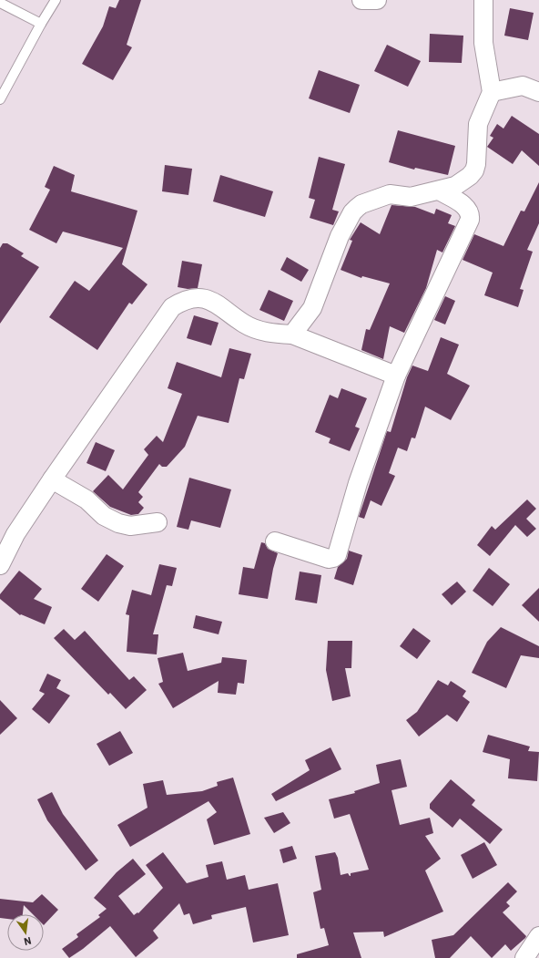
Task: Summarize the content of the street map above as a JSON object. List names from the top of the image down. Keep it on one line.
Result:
{"north":"bottom"}
